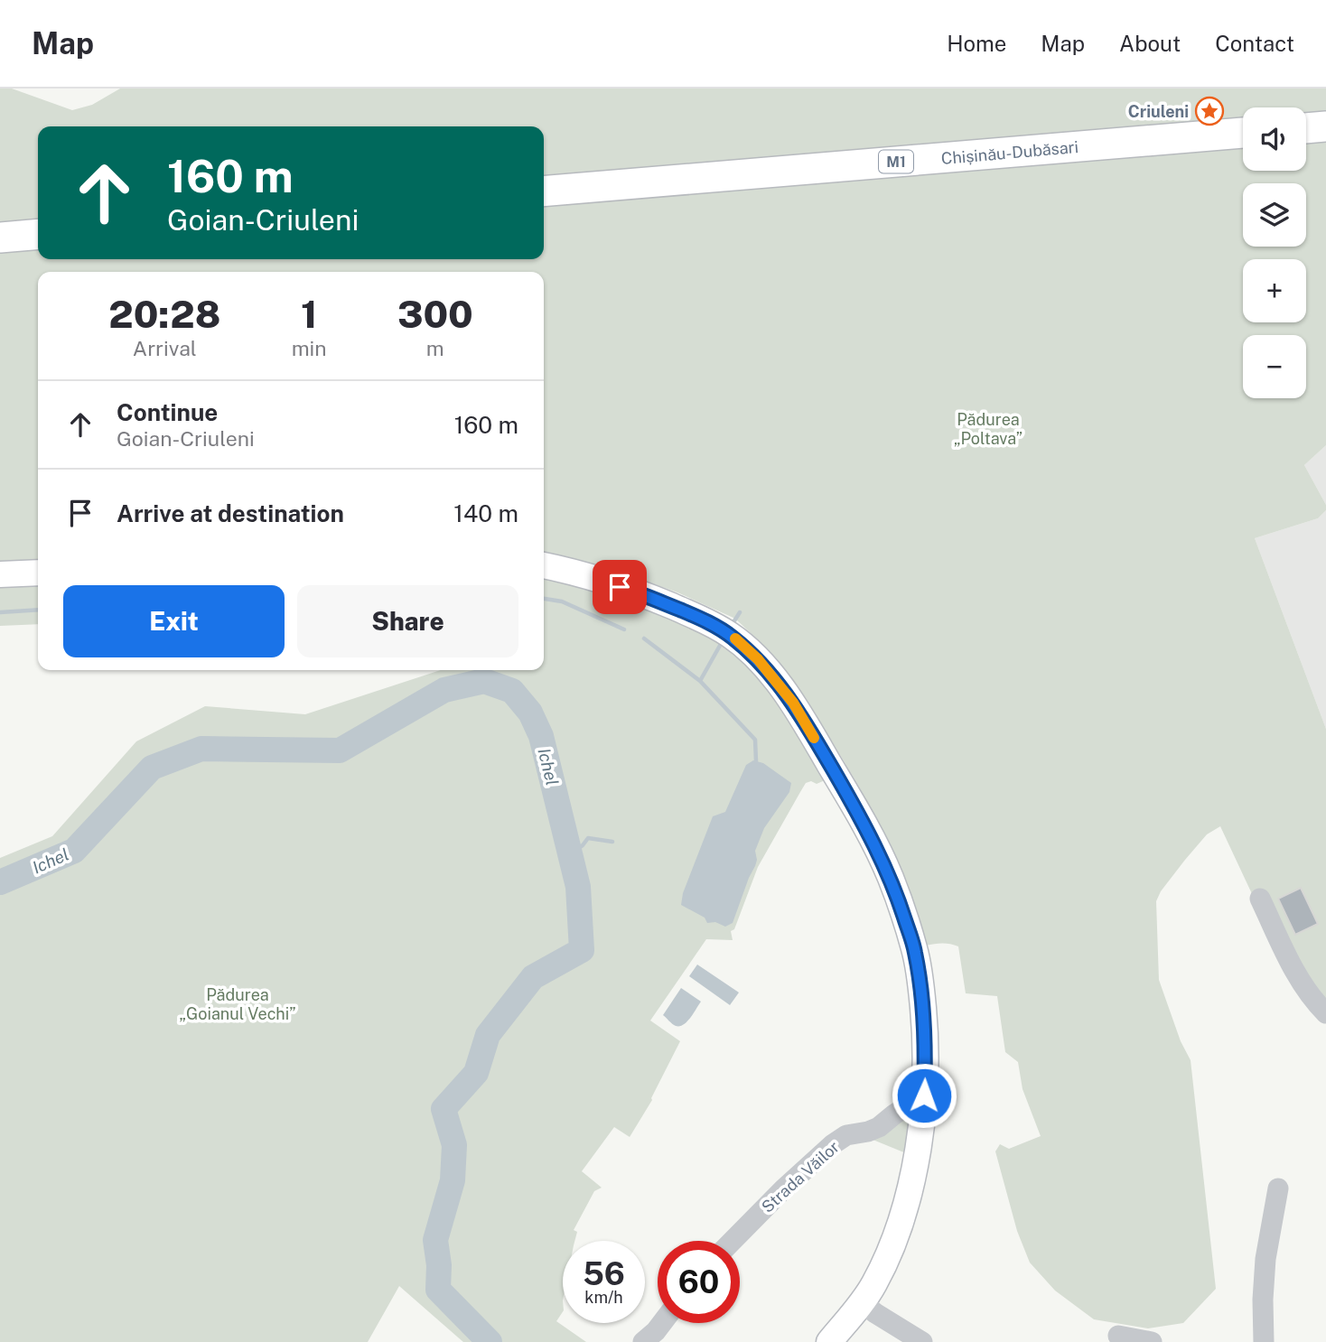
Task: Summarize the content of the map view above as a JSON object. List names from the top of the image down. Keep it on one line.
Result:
{"streets":{"highway":["Chișinău-Dubăsari","M1"],"street":["Strada Văilor"]},"water":["Ichel"],"parks":["Pădurea „Poltava”","Pădurea „Goianul Vechi”"],"places":{"place":["Criuleni"]},"page":{"header":"Map","nav":["Home","Map","About","Contact"],"map_buttons":["+","−"],"turn":["160 m","Goian-Criuleni"],"eta":["20:28","Arrival","1","min","300","m"],"list":[{"name":"Continue","note":"Goian-Criuleni","value":"160 m"},{"name":"Arrive at destination","value":"140 m"}],"buttons":["Exit","Share"],"speed":"56 km/h","limit":"60"}}
